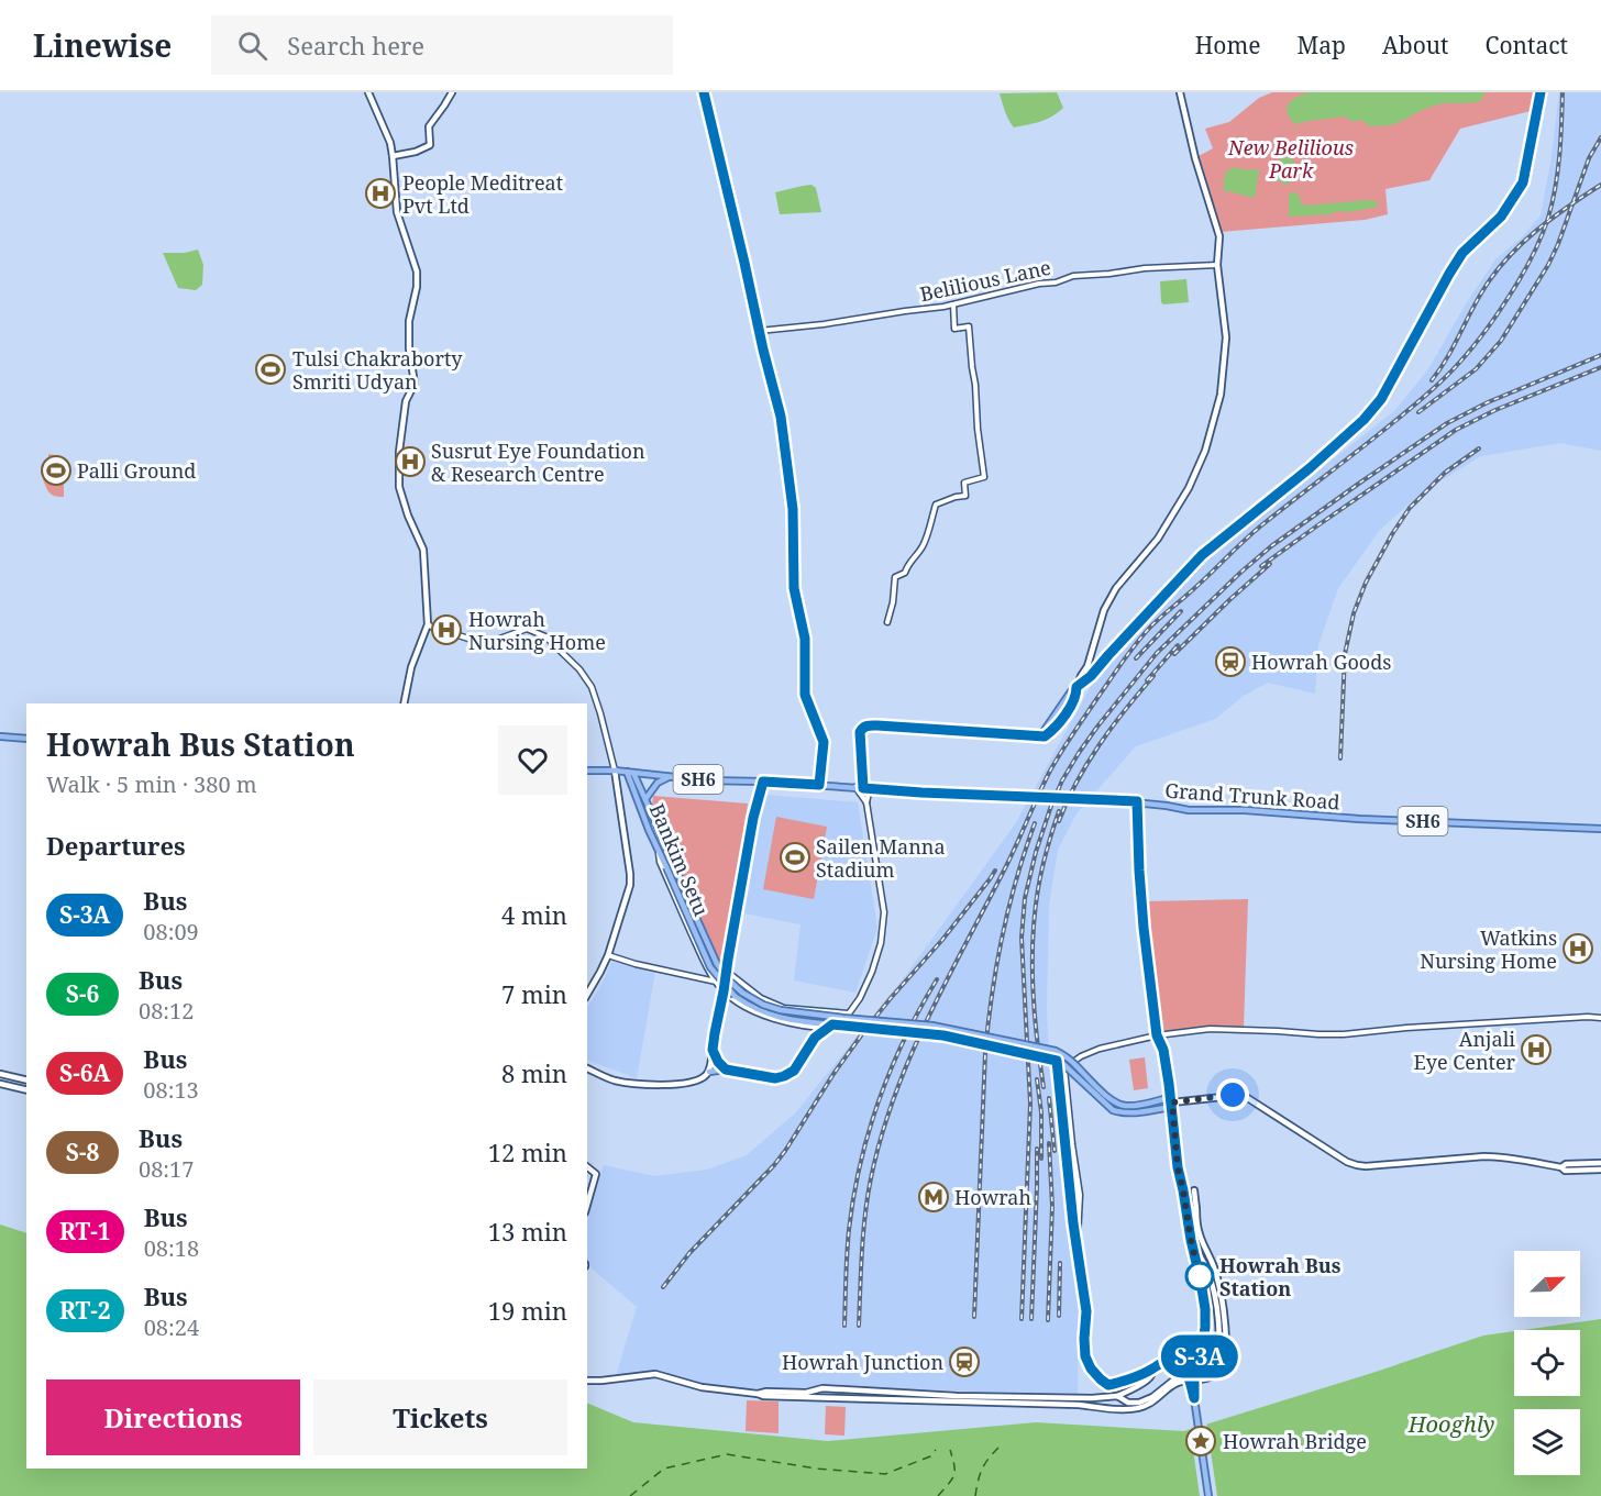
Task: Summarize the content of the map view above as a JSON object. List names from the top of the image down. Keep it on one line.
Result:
{"streets":{"main road":["SH6","Grand Trunk Road","Bankim Setu"],"street":["Belilious Lane"]},"crossings":[["Grand Trunk Road","Bankim Setu"]],"water":["Hooghly"],"parks":["New Belilious Park"],"places":{"hospital":["People Meditreat Pvt Ltd","Susrut Eye Foundation & Research Centre","Howrah Nursing Home","Watkins Nursing Home","Anjali Eye Center"],"sports":["Tulsi Chakraborty Smriti Udyan","Palli Ground","Sailen Manna Stadium"],"station":["Howrah Goods","Howrah Junction"],"metro station":["Howrah"],"other":["Howrah Bus Station"],"place":["Howrah Bridge"]},"lines":["bus line S-3A"],"north":"top right","page":{"header":"Linewise","search":"Search here","nav":["Home","Map","About","Contact"],"on_map":"S-3A","heading":[["Howrah Bus Station","Walk · 5 min · 380 m"],"Departures"],"list":[{"mark":"S-3A","name":"Bus","note":"08:09","value":"4 min"},{"mark":"S-6","name":"Bus","note":"08:12","value":"7 min"},{"mark":"S-6A","name":"Bus","note":"08:13","value":"8 min"},{"mark":"S-8","name":"Bus","note":"08:17","value":"12 min"},{"mark":"RT-1","name":"Bus","note":"08:18","value":"13 min"},{"mark":"RT-2","name":"Bus","note":"08:24","value":"19 min"}],"buttons":["Directions","Tickets"]}}
